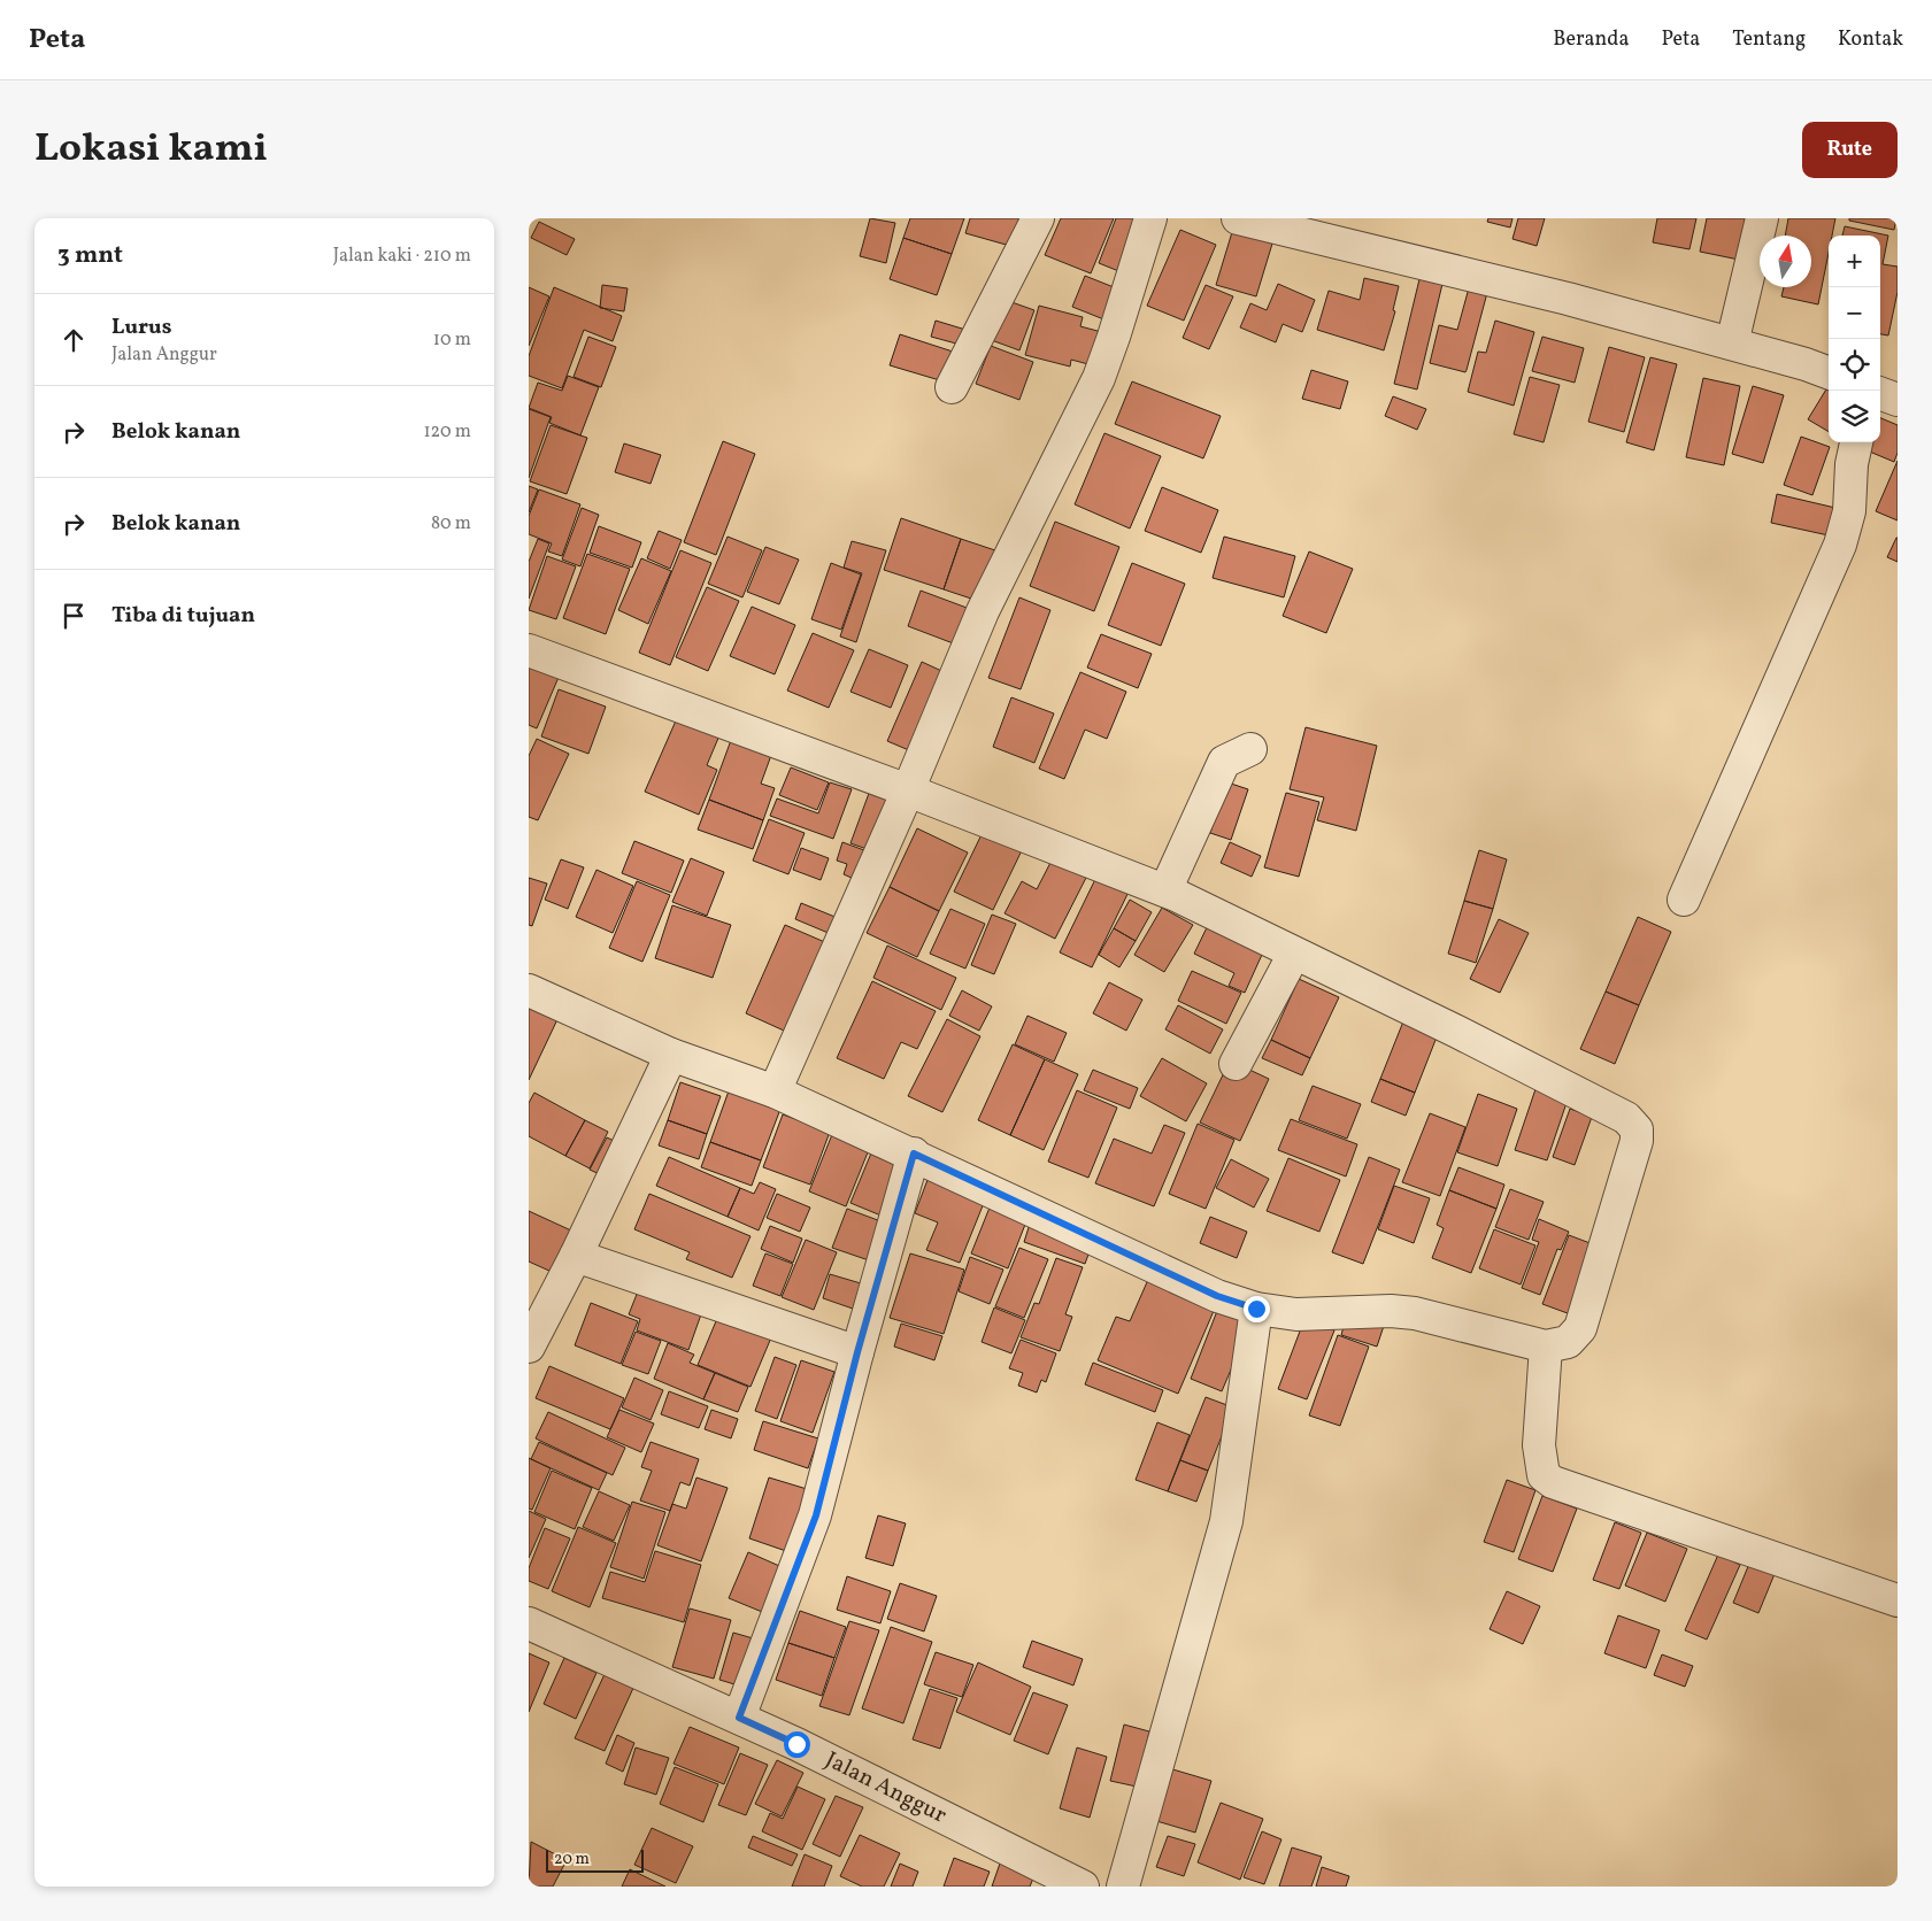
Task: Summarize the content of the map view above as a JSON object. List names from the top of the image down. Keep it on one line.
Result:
{"streets":{"street":["Jalan Anggur"]},"scale_bar":"20 m","north":"top","page":{"header":"Peta","nav":["Beranda","Peta","Tentang","Kontak"],"title":"Lokasi kami","buttons":"Rute","heading":["3 mnt","Jalan kaki · 210 m"],"map_buttons":["+","−"],"list":[["Lurus","Jalan Anggur","10 m"],["Belok kanan","120 m"],["Belok kanan","80 m"],"Tiba di tujuan"],"scale":"20 m"}}
